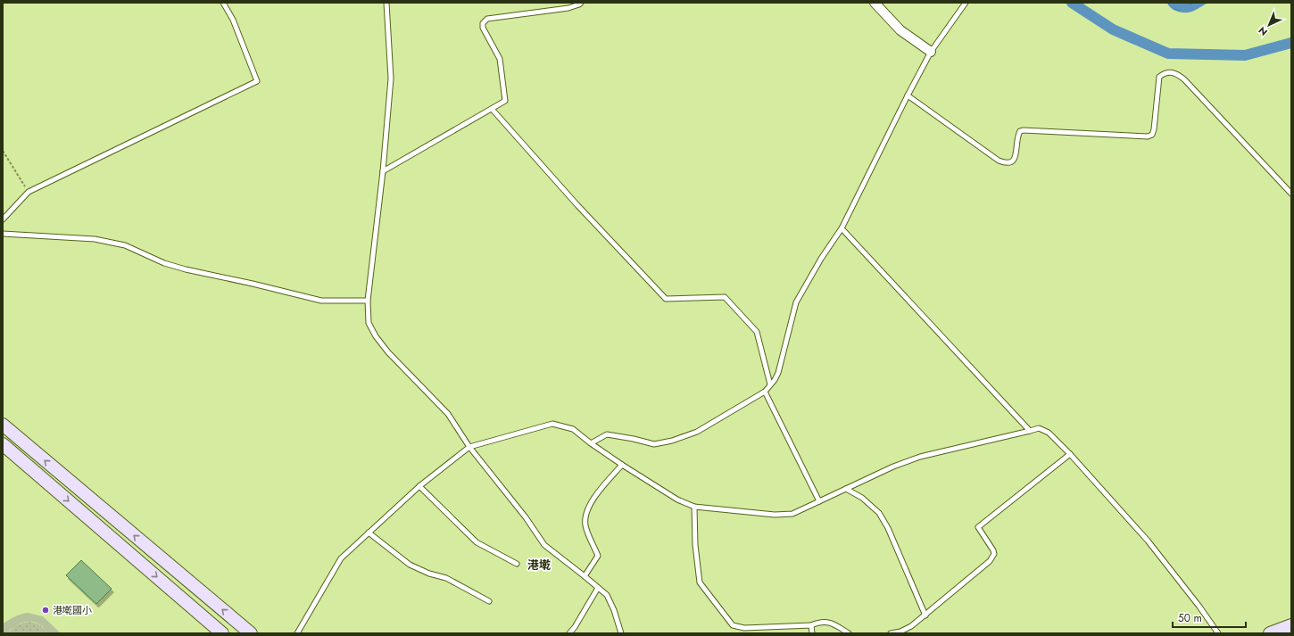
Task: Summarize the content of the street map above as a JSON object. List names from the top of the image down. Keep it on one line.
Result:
{"districts":["港墘"],"places":["港墘國小"],"scale_bar":"50 m","north":"bottom left"}
